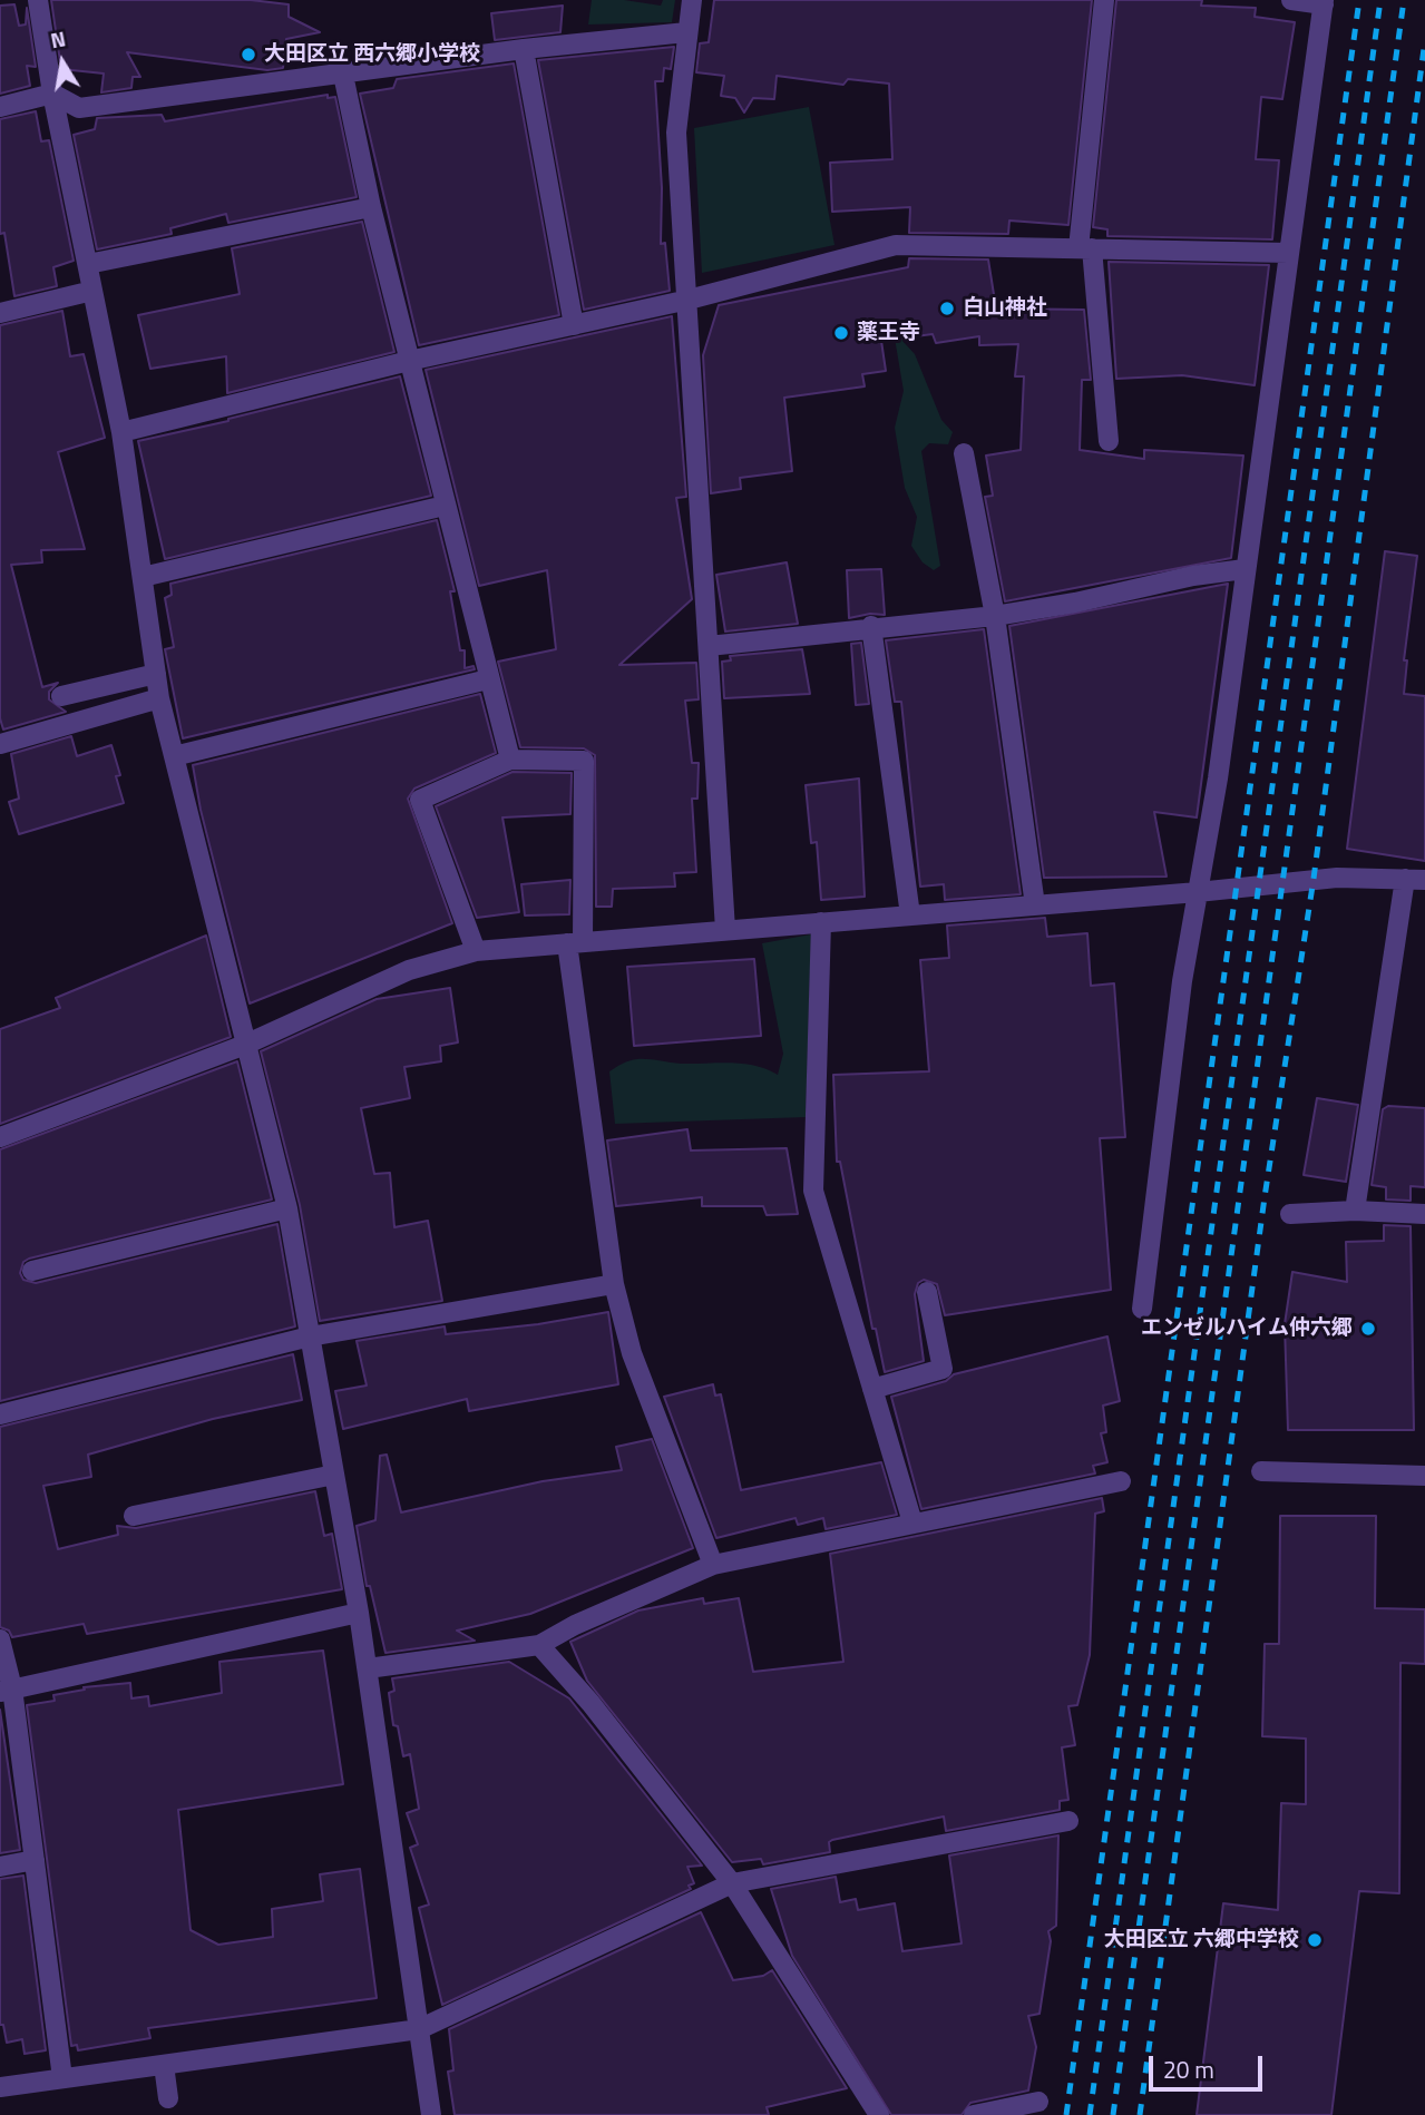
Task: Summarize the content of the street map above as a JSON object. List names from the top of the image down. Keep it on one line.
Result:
{"places":["大田区立 西六郷小学校","白山神社","薬王寺","エンゼルハイム仲六郷","大田区立 六郷中学校"],"scale_bar":"20 m","north":"top"}
